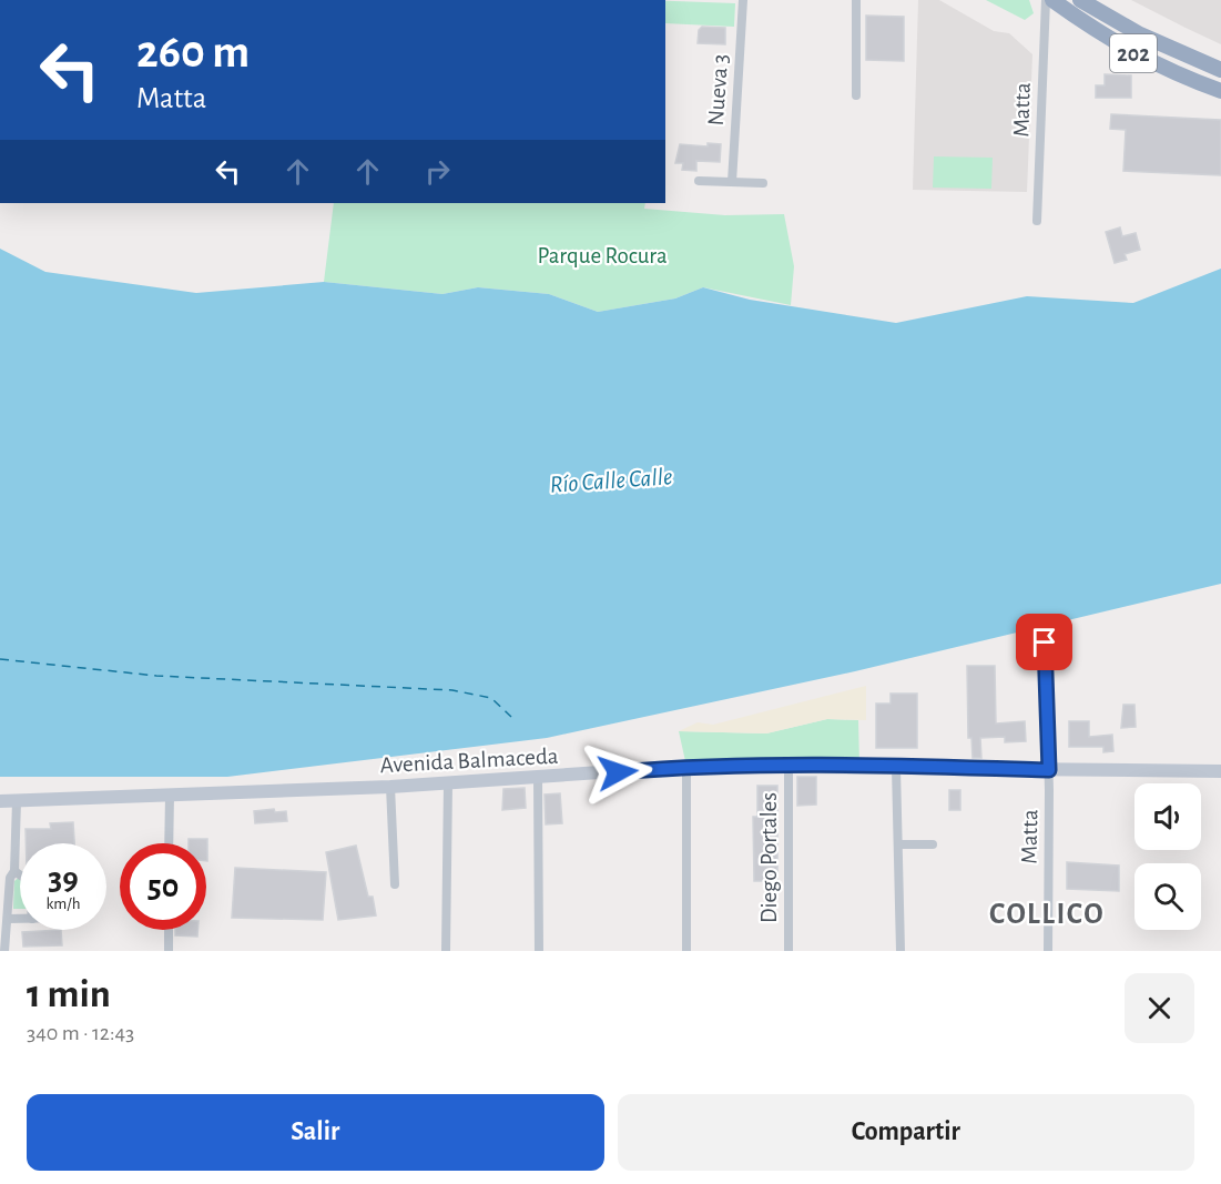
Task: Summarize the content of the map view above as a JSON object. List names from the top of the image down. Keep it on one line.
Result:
{"streets":{"highway":["202"],"main road":["Avenida Balmaceda"],"street":["Nueva 3","Matta","Diego Portales"]},"crossings":[["Matta","Avenida Balmaceda"],["Avenida Balmaceda","Diego Portales"]],"districts":["COLLICO"],"water":["Río Calle Calle"],"parks":["Parque Rocura"],"page":{"turn":["260 m","Matta"],"speed":"39 km/h","limit":"50","heading":["1 min","340 m · 12:43"],"buttons":["Salir","Compartir"]}}
